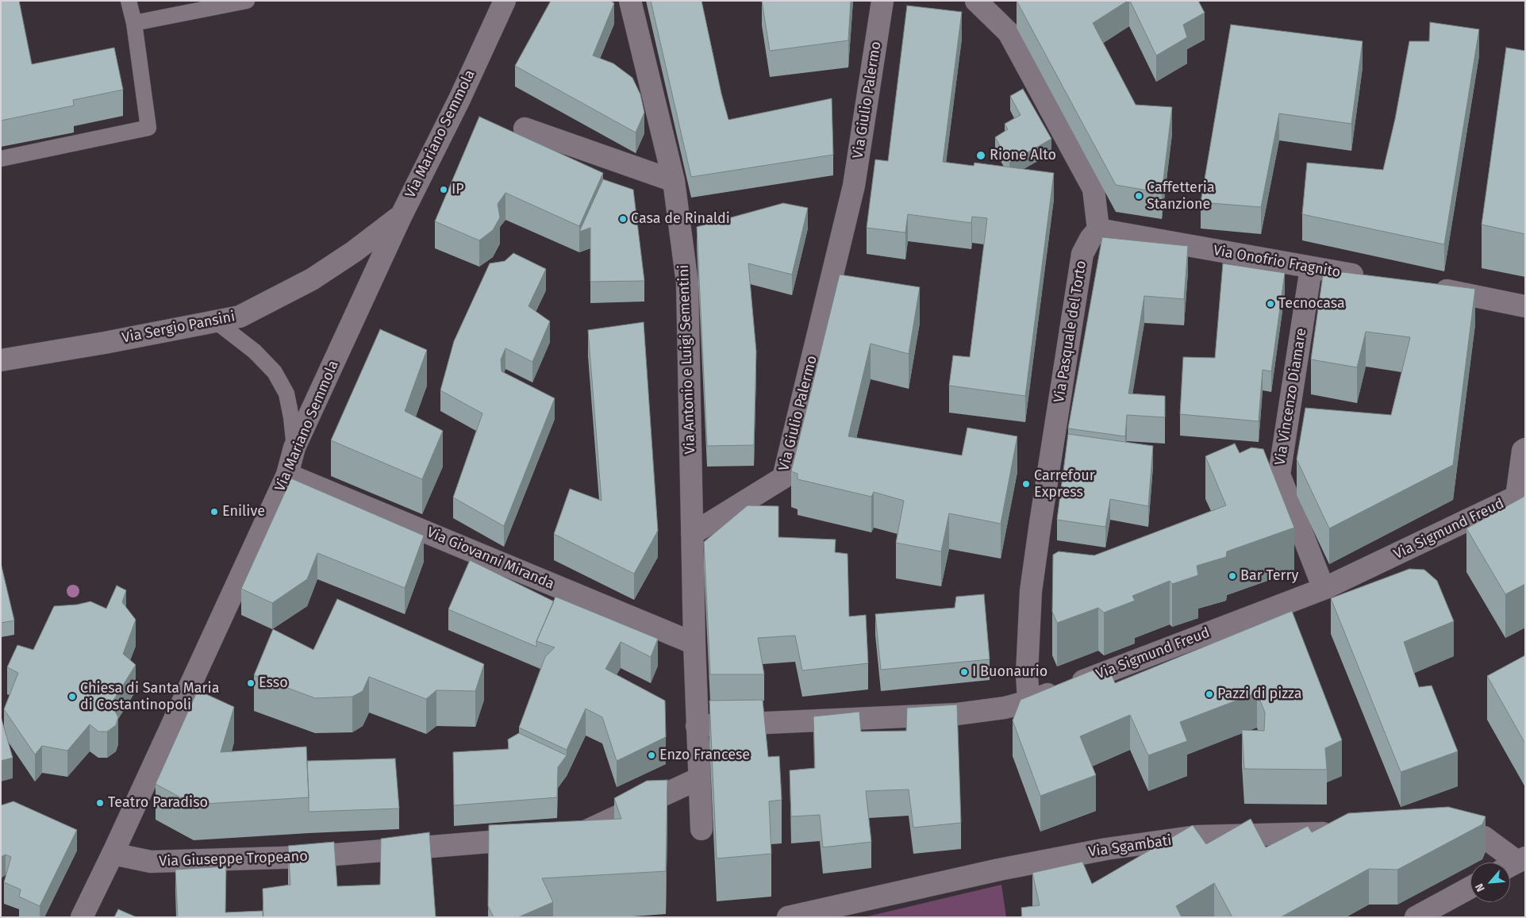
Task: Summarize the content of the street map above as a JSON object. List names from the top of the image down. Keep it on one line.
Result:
{"streets":{"street":["Via Giulio Palermo","Via Mariano Semmola","Via Onofrio Fragnito","Via Sergio Pansini","Via Pasquale del Torto","Via Antonio e Luigi Sementini","Via Vincenzo Diamare","Via Sigmund Freud","Via Giovanni Miranda","Via Sgambati","Via Giuseppe Tropeano"]},"crossings":[["Via Giulio Palermo","Via Antonio e Luigi Sementini"],["Via Mariano Semmola","Via Sergio Pansini"],["Via Mariano Semmola","Via Giovanni Miranda"],["Via Mariano Semmola","Via Giuseppe Tropeano"],["Via Onofrio Fragnito","Via Pasquale del Torto"],["Via Onofrio Fragnito","Via Vincenzo Diamare"],["Via Pasquale del Torto","Via Sigmund Freud"],["Via Vincenzo Diamare","Via Sigmund Freud"]],"places":["Rione Alto","IP","Caffetteria Stanzione","Casa de Rinaldi","Tecnocasa","Carrefour Express","Enilive","Bar Terry","I Buonaurio","Esso","Pazzi di pizza","Chiesa di Santa Maria di Costantinopoli","Enzo Francese","Teatro Paradiso"],"north":"bottom left"}
